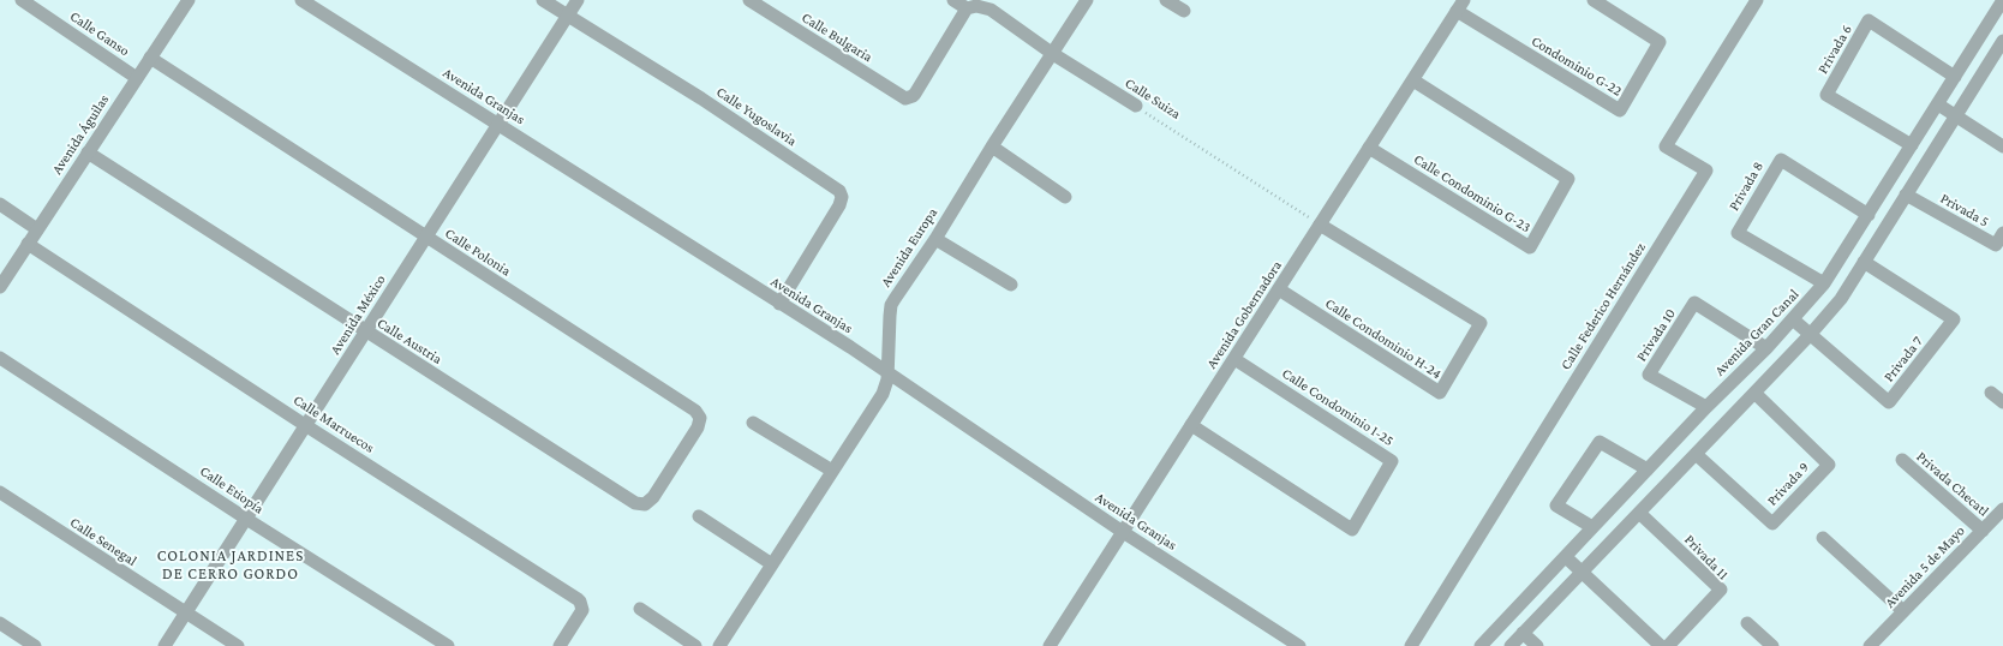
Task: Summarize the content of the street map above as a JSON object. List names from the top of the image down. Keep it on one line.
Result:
{"streets":{"street":["Calle Ganso","Calle Bulgaria","Privada 6","Condominio G-22","Avenida Granjas","Calle Suiza","Calle Yugoslavia","Avenida Águilas","Privada 8","Calle Condominio G-23","Privada 5","Avenida Europa","Calle Polonia","Calle Federico Hernández","Avenida México","Avenida Gobernadora","Avenida Gran Canal","Privada 10","Calle Condominio H-24","Calle Austria","Privada 7","Calle Condominio I-25","Calle Marruecos","Privada 9","Privada Checatl","Calle Etiopía","Calle Senegal","Privada 11","Avenida 5 de Mayo"]},"crossings":[["Calle Ganso","Avenida Águilas"],["Calle Bulgaria","Calle Suiza"],["Privada 6","Avenida Gran Canal"],["Condominio G-22","Avenida Gobernadora"],["Avenida Granjas","Calle Yugoslavia"],["Avenida Granjas","Avenida Europa"],["Avenida Granjas","Avenida México"],["Avenida Granjas","Avenida Gobernadora"],["Calle Suiza","Avenida Europa"],["Calle Suiza","Avenida Gobernadora"],["Calle Suiza","Calle Condominio H-24"],["Calle Yugoslavia","Avenida México"],["Avenida Águilas","Calle Polonia"],["Avenida Águilas","Calle Austria"],["Avenida Águilas","Calle Marruecos"],["Privada 8","Avenida Gran Canal"],["Calle Condominio G-23","Avenida Gobernadora"],["Calle Polonia","Avenida México"],["Calle Polonia","Calle Austria"],["Avenida México","Calle Austria"],["Avenida México","Calle Marruecos"],["Avenida México","Calle Etiopía"],["Avenida México","Calle Senegal"],["Avenida Gobernadora","Calle Condominio H-24"],["Avenida Gobernadora","Calle Condominio I-25"],["Avenida Gran Canal","Privada 10"],["Avenida Gran Canal","Privada 7"],["Privada Checatl","Avenida 5 de Mayo"]],"districts":["COLONIA JARDINES DE CERRO GORDO"]}
